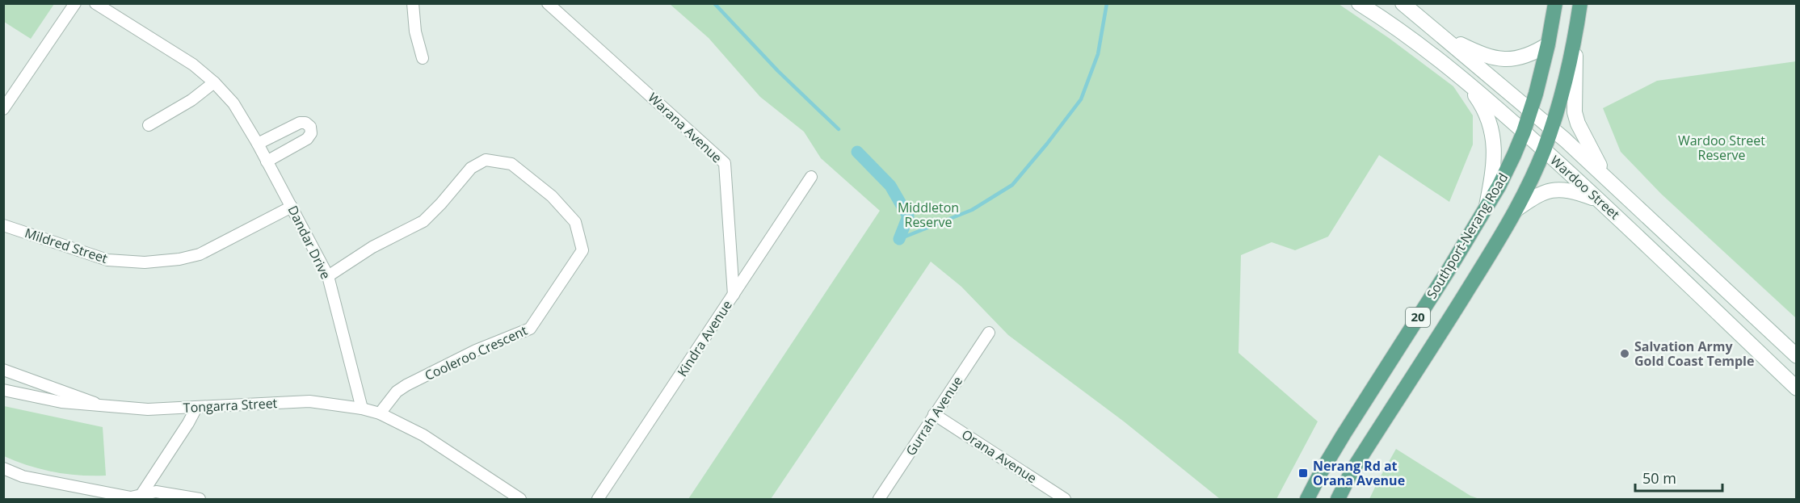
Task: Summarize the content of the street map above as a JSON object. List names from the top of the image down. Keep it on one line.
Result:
{"streets":{"main road":["Wardoo Street","Southport-Nerang Road","20"],"street":["Warana Avenue","Dandar Drive","Mildred Street","Kindra Avenue","Cooleroo Crescent","Tongarra Street","Gurrah Avenue","Orana Avenue"]},"crossings":[["Warana Avenue","Kindra Avenue"],["Wardoo Street","Southport-Nerang Road"],["Dandar Drive","Mildred Street"],["Dandar Drive","Cooleroo Crescent"],["Dandar Drive","Tongarra Street"],["Gurrah Avenue","Orana Avenue"]],"parks":["Wardoo Street Reserve","Middleton Reserve"],"places":{"other":["Salvation Army Gold Coast Temple"],"transit":["Nerang Rd at Orana Avenue"]},"scale_bar":"50 m"}
